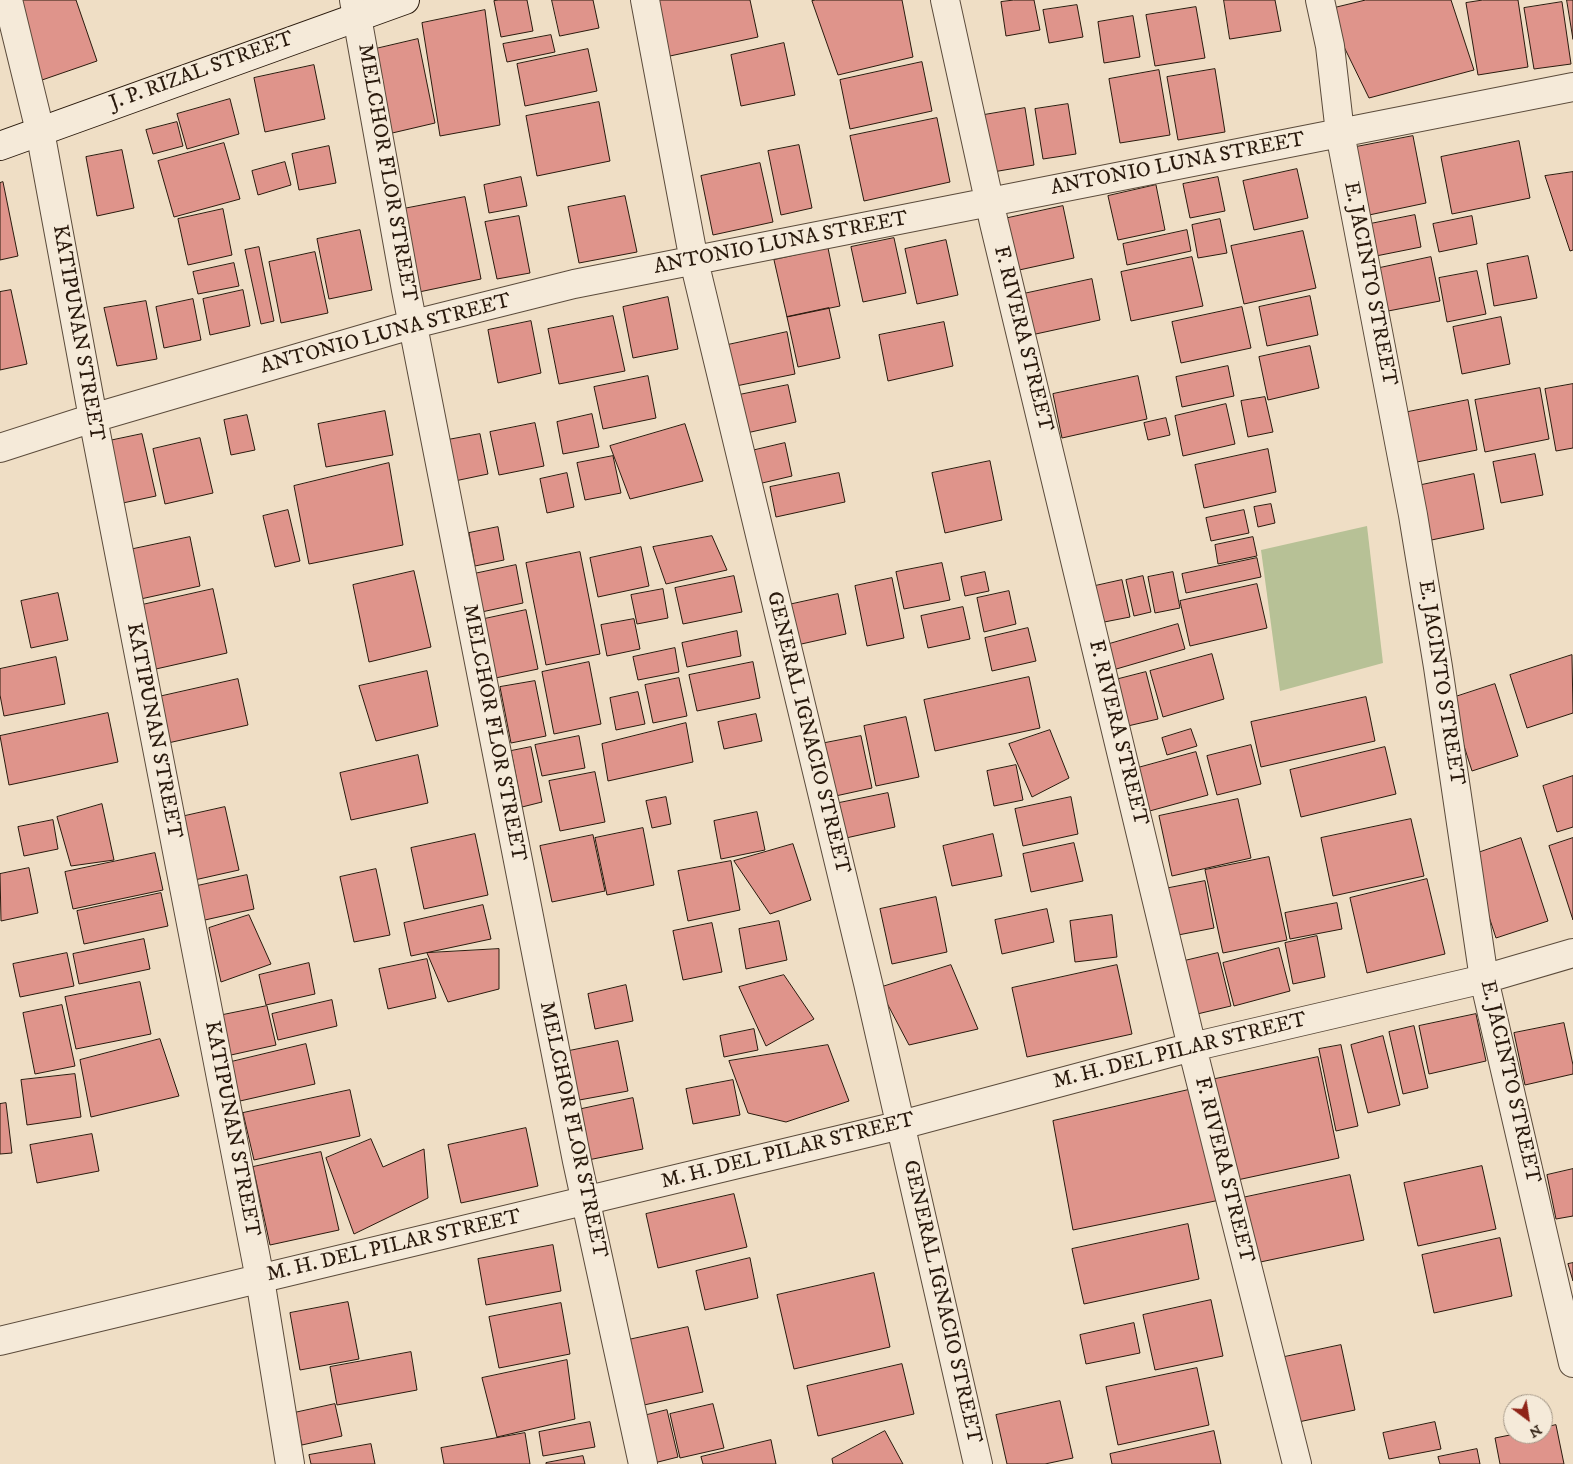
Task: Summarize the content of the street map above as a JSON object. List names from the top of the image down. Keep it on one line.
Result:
{"streets":{"street":["J. P. RIZAL STREET","ANTONIO LUNA STREET","MELCHOR FLOR STREET","E. JACINTO STREET","KATIPUNAN STREET","F. RIVERA STREET","GENERAL IGNACIO STREET","M. H. DEL PILAR STREET"]},"crossings":[["J. P. RIZAL STREET","MELCHOR FLOR STREET"],["J. P. RIZAL STREET","KATIPUNAN STREET"],["ANTONIO LUNA STREET","MELCHOR FLOR STREET"],["ANTONIO LUNA STREET","E. JACINTO STREET"],["ANTONIO LUNA STREET","KATIPUNAN STREET"],["ANTONIO LUNA STREET","F. RIVERA STREET"],["ANTONIO LUNA STREET","GENERAL IGNACIO STREET"],["MELCHOR FLOR STREET","M. H. DEL PILAR STREET"],["E. JACINTO STREET","M. H. DEL PILAR STREET"],["KATIPUNAN STREET","M. H. DEL PILAR STREET"],["F. RIVERA STREET","M. H. DEL PILAR STREET"],["GENERAL IGNACIO STREET","M. H. DEL PILAR STREET"]],"north":"bottom right"}
